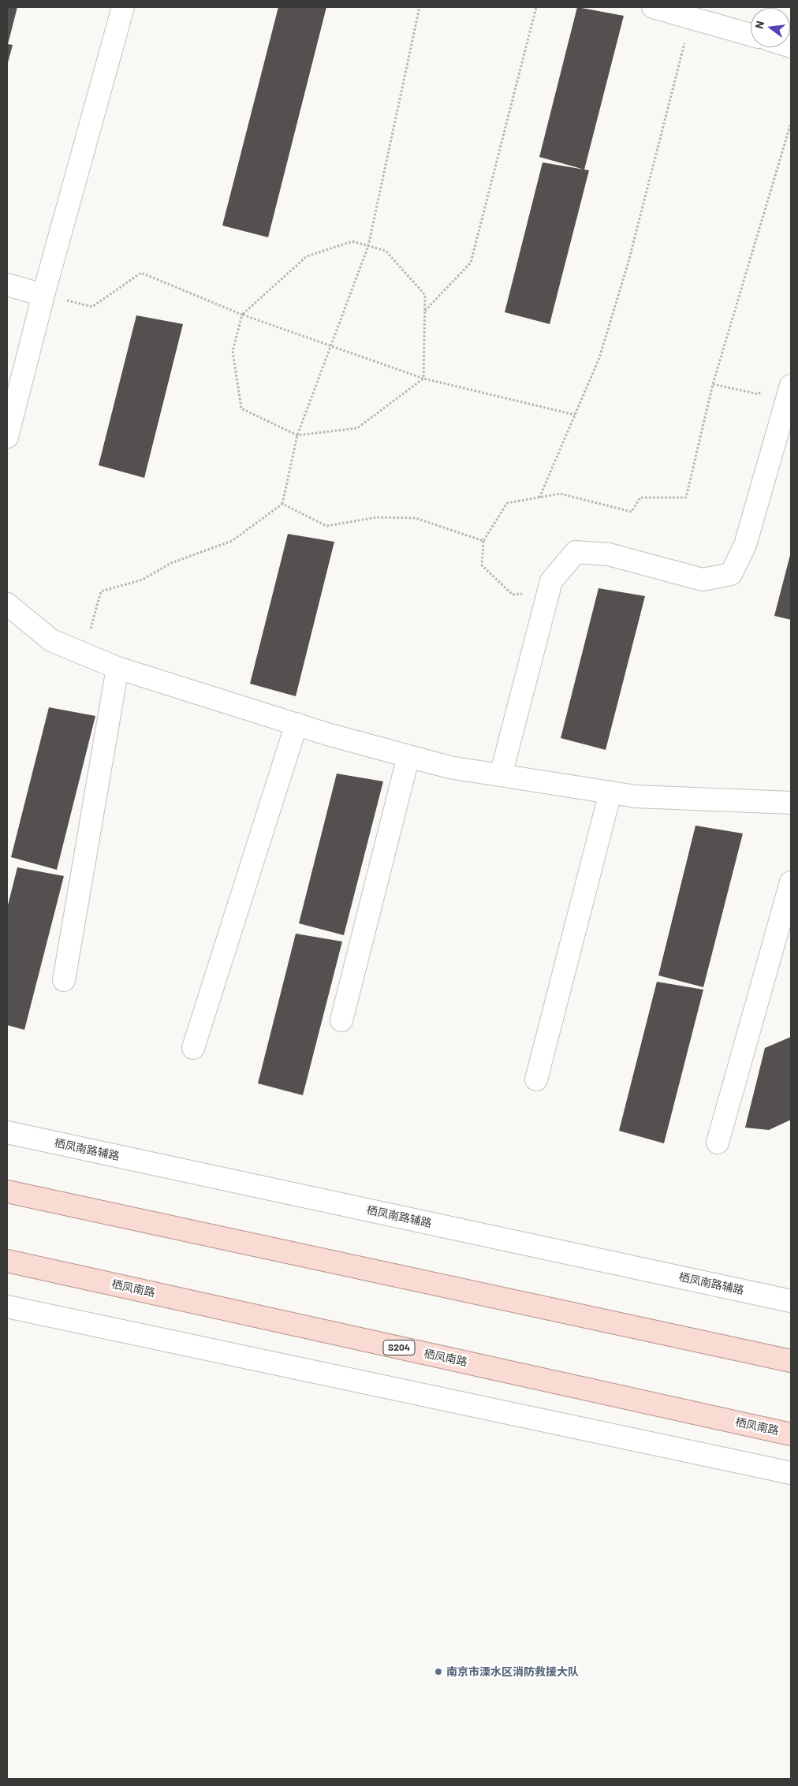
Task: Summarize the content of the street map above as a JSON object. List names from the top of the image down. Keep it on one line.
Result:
{"streets":{"main road":["栖凤南路","S204"],"street":["栖凤南路辅路"]},"places":["南京市溧水区消防救援大队"],"north":"left"}
